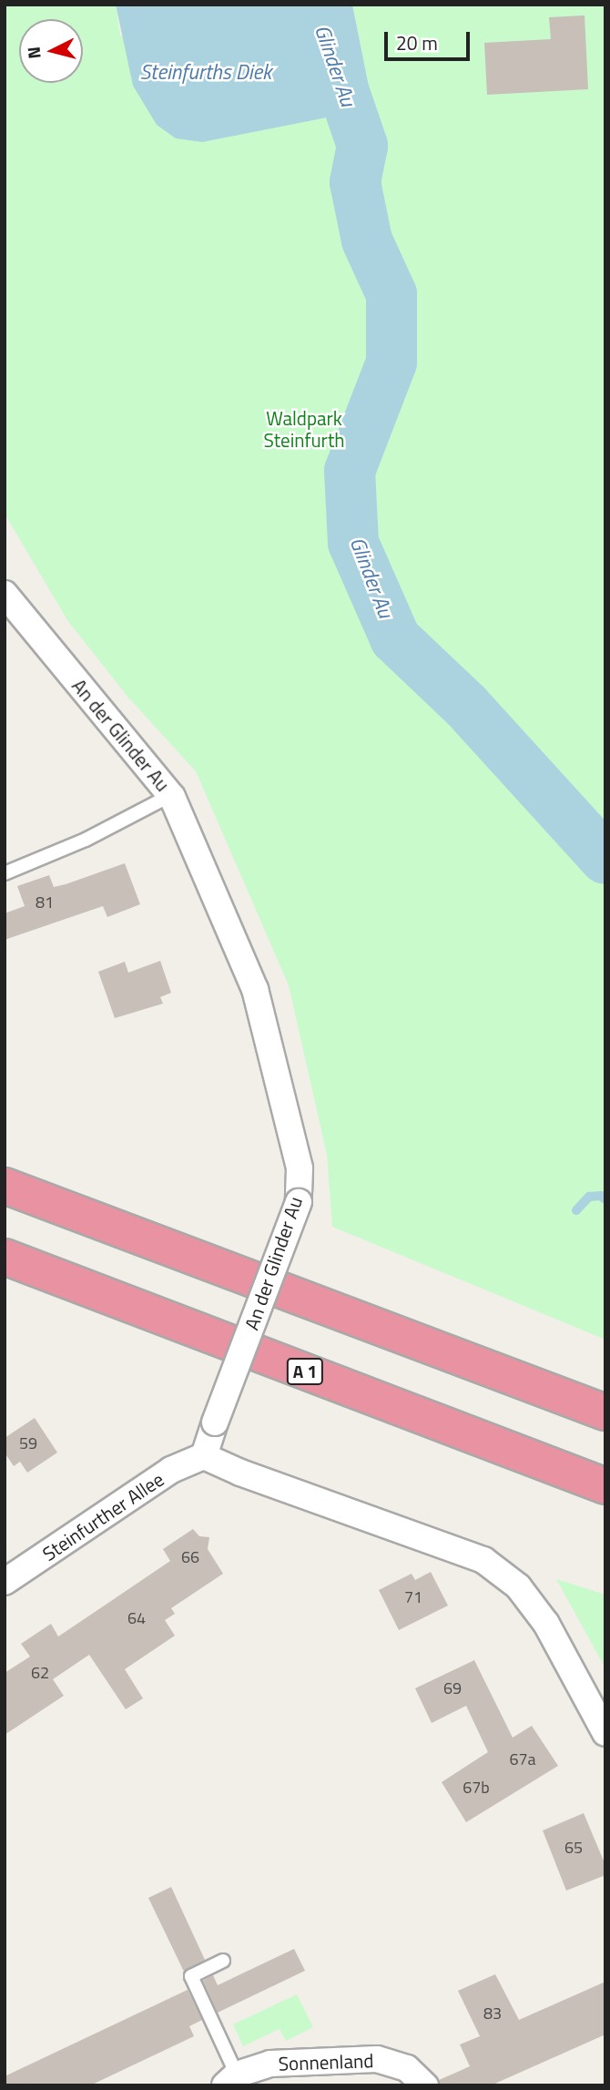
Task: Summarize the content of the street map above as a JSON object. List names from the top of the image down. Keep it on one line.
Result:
{"streets":{"highway":["A 1"],"street":["An der Glinder Au","Steinfurther Allee","Sonnenland"]},"crossings":[["An der Glinder Au","Steinfurther Allee"]],"water":["Glinder Au","Steinfurths Diek"],"parks":["Waldpark Steinfurth"],"house_numbers":["81","59","66","71","64","62","69","67a","67b","65","83"],"scale_bar":"20 m","north":"left"}
